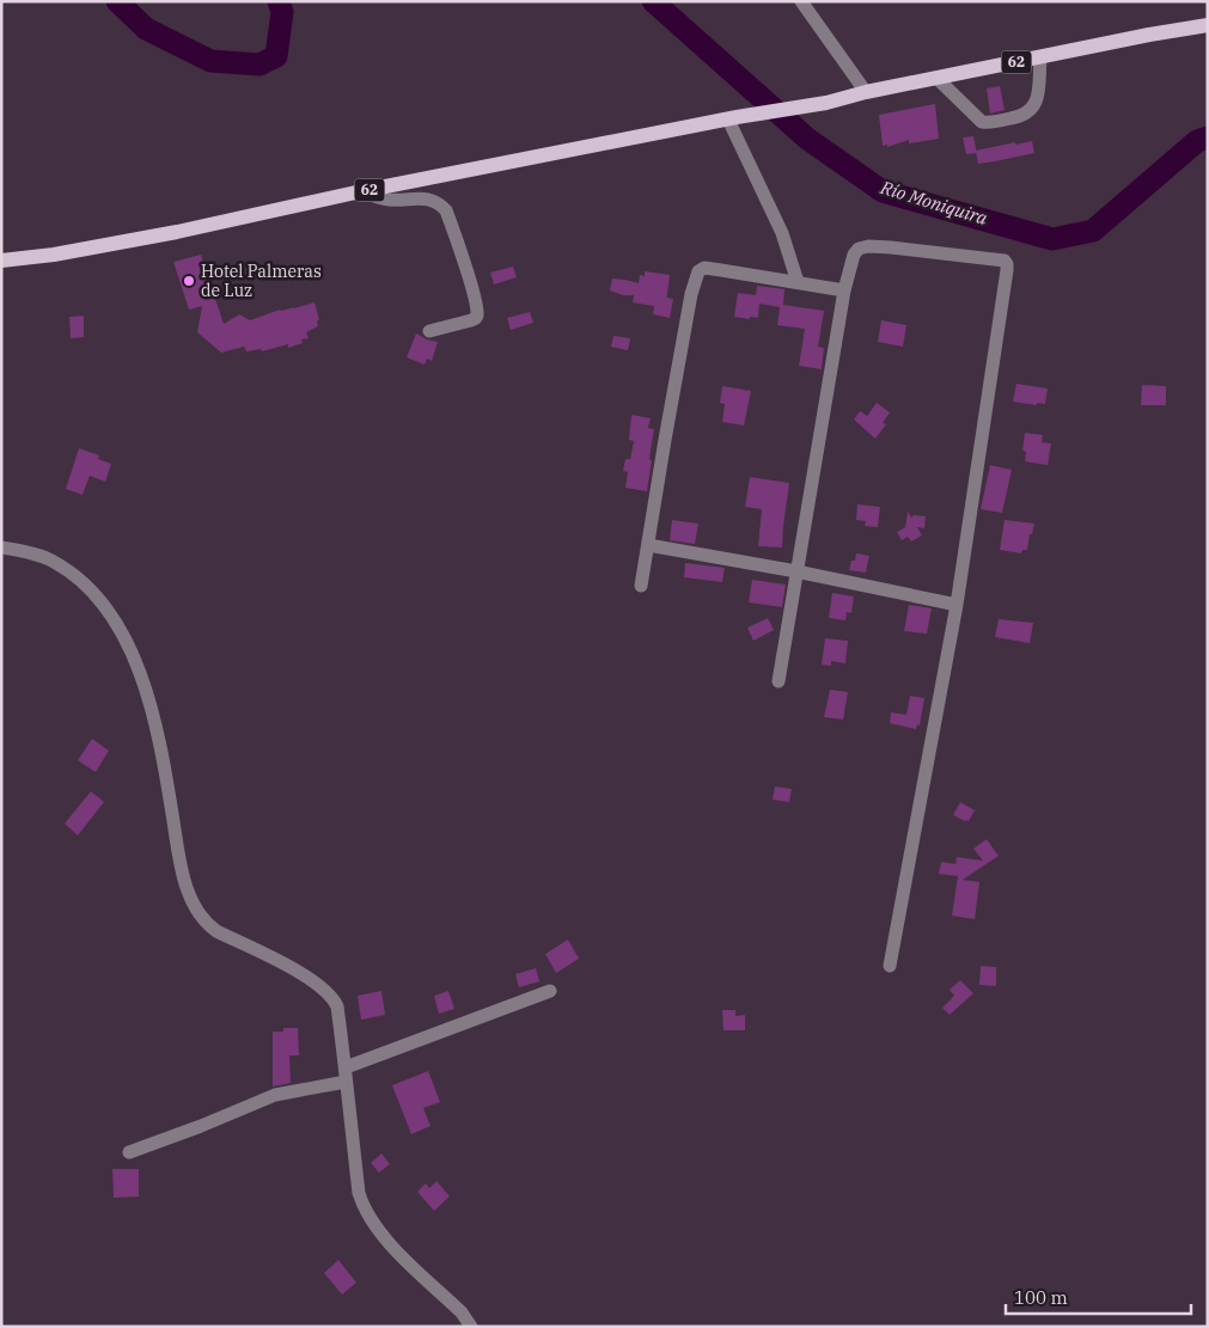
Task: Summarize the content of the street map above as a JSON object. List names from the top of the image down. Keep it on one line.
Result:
{"streets":{"main road":["62"]},"water":["Río Moniquira"],"places":["Hotel Palmeras de Luz"],"scale_bar":"100 m"}
